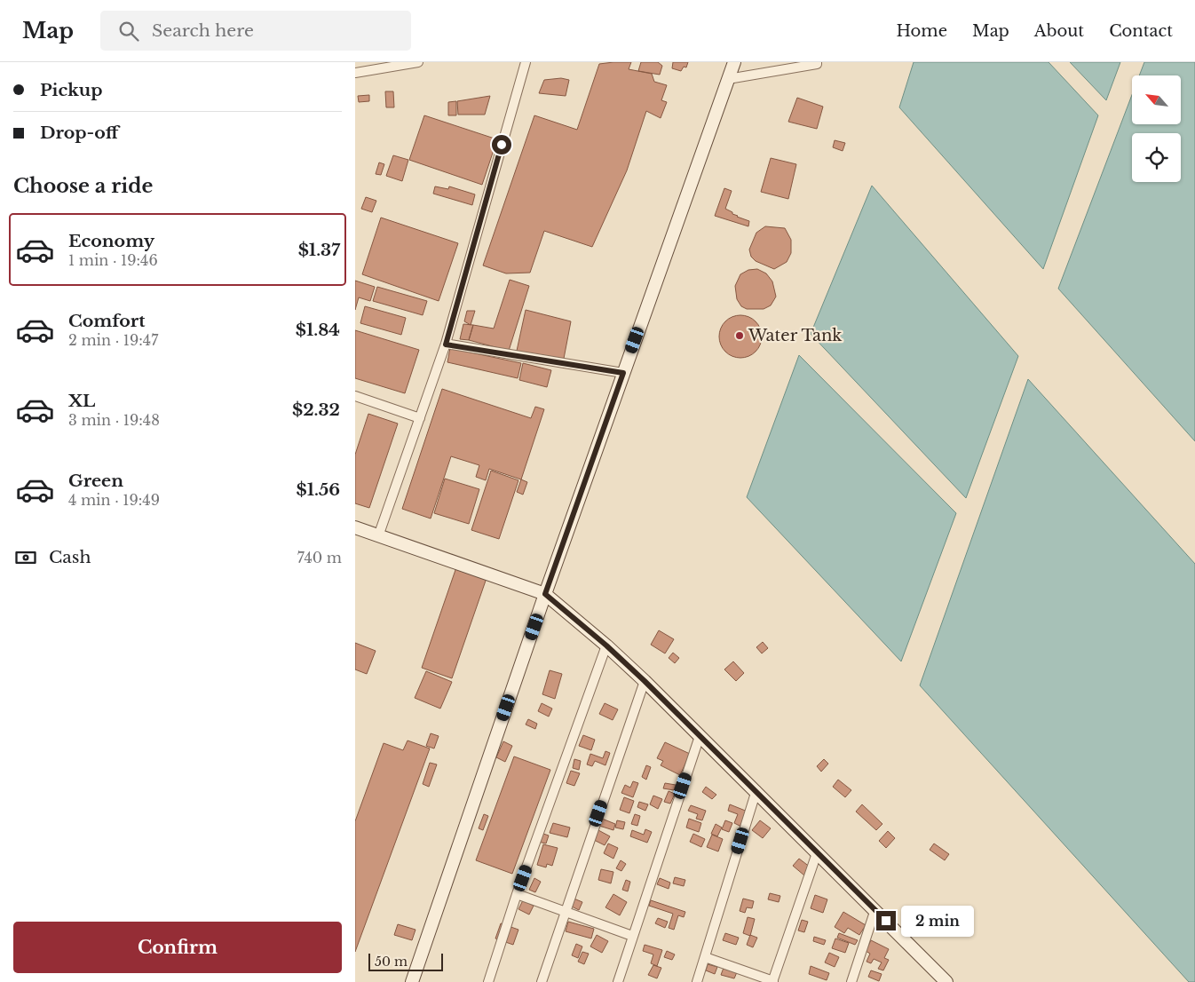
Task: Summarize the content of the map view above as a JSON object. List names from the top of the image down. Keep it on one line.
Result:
{"places":["Water Tank"],"scale_bar":"50 m","north":"top left","page":{"header":"Map","search":"Search here","nav":["Home","Map","About","Contact"],"banner":["Pickup","Drop-off"],"heading":"Choose a ride","list":[{"name":"Economy","note":"1 min · 19:46","value":"$1.37"},{"name":"Comfort","note":"2 min · 19:47","value":"$1.84"},{"name":"XL","note":"3 min · 19:48","value":"$2.32"},{"name":"Green","note":"4 min · 19:49","value":"$1.56"}],"pay":["Cash","740 m"],"bubble":"2 min","buttons":"Confirm","scale":"50 m"}}
